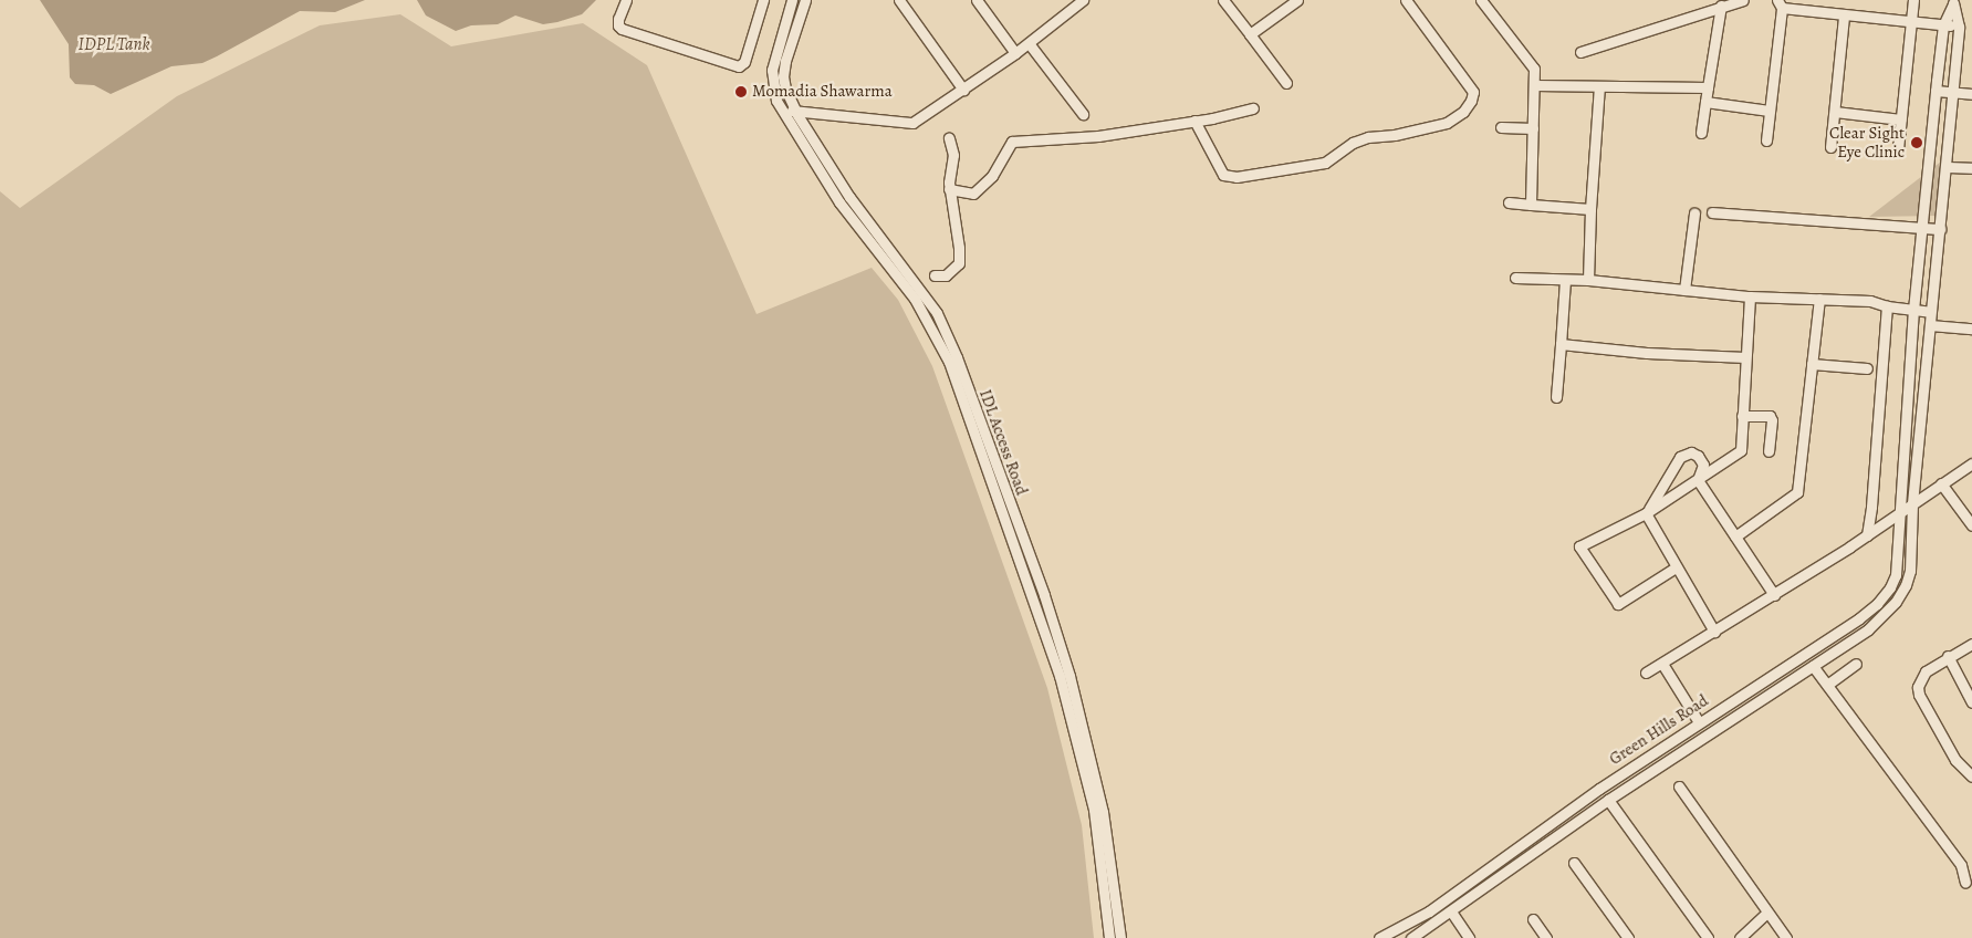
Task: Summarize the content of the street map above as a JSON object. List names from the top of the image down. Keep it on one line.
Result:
{"streets":{"street":["IDL Access Road","Green Hills Road"]},"water":["IDPL Tank"],"places":["Momadia Shawarma","Clear Sight Eye Clinic"]}
